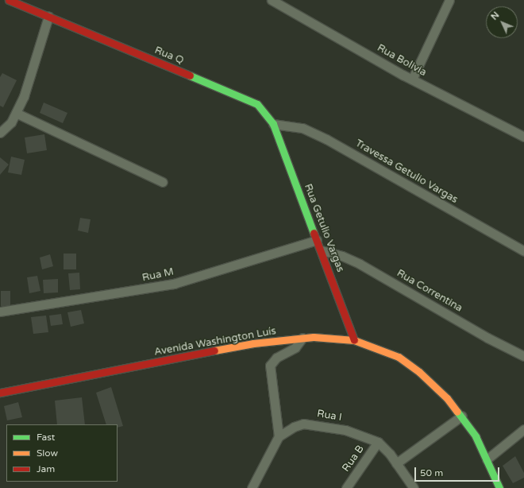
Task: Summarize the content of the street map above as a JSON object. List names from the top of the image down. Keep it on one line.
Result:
{"streets":{"main road":["Rua Q","Rua Getulio Vargas","Avenida Washington Luís"],"street":["Rua Bolivia","Travessa Getulio Vargas","Rua M","Rua Correntina","Rua I","Rua B"]},"crossings":[["Rua Q","Travessa Getulio Vargas"],["Rua Q","Rua Getulio Vargas"],["Travessa Getulio Vargas","Rua Getulio Vargas"],["Rua Getulio Vargas","Rua M"],["Rua Getulio Vargas","Rua Correntina"],["Rua Getulio Vargas","Avenida Washington Luís"],["Rua I","Rua B"]],"legend":["Fast","Slow","Jam"],"scale_bar":"50 m","north":"top left"}
